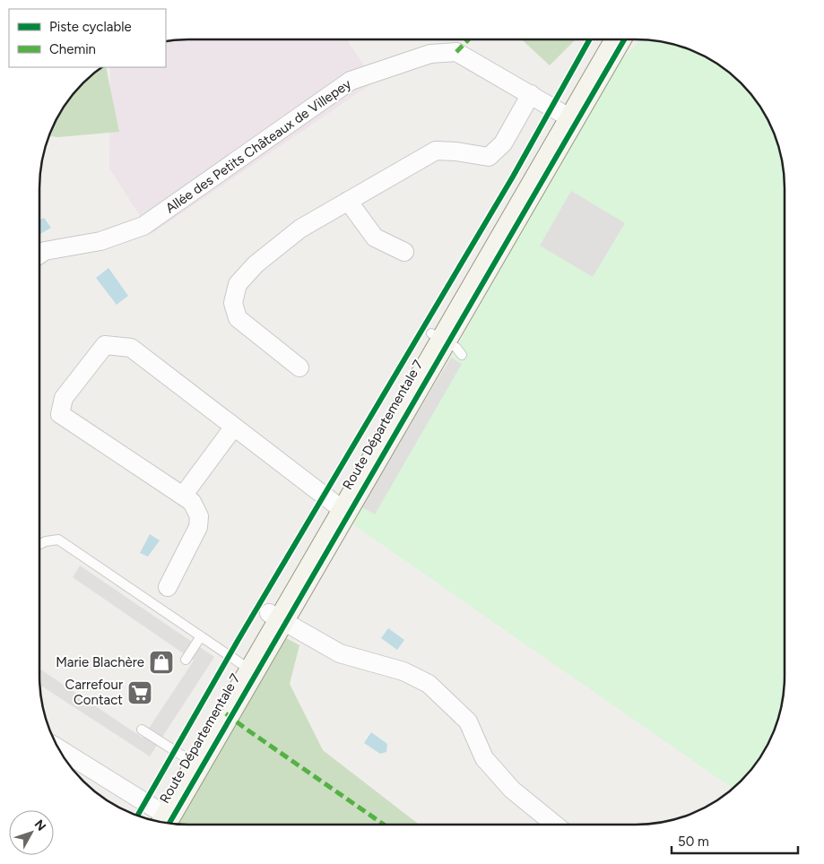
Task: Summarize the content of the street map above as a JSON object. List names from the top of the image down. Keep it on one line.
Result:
{"streets":{"main road":["Route Départementale 7"],"street":["Allée des Petits Châteaux de Villepey"]},"crossings":[["Allée des Petits Châteaux de Villepey","Route Départementale 7"]],"places":{"shop":["Marie Blachère"],"supermarket":["Carrefour Contact"]},"legend":["Piste cyclable","Chemin"],"scale_bar":"50 m","north":"top right"}
